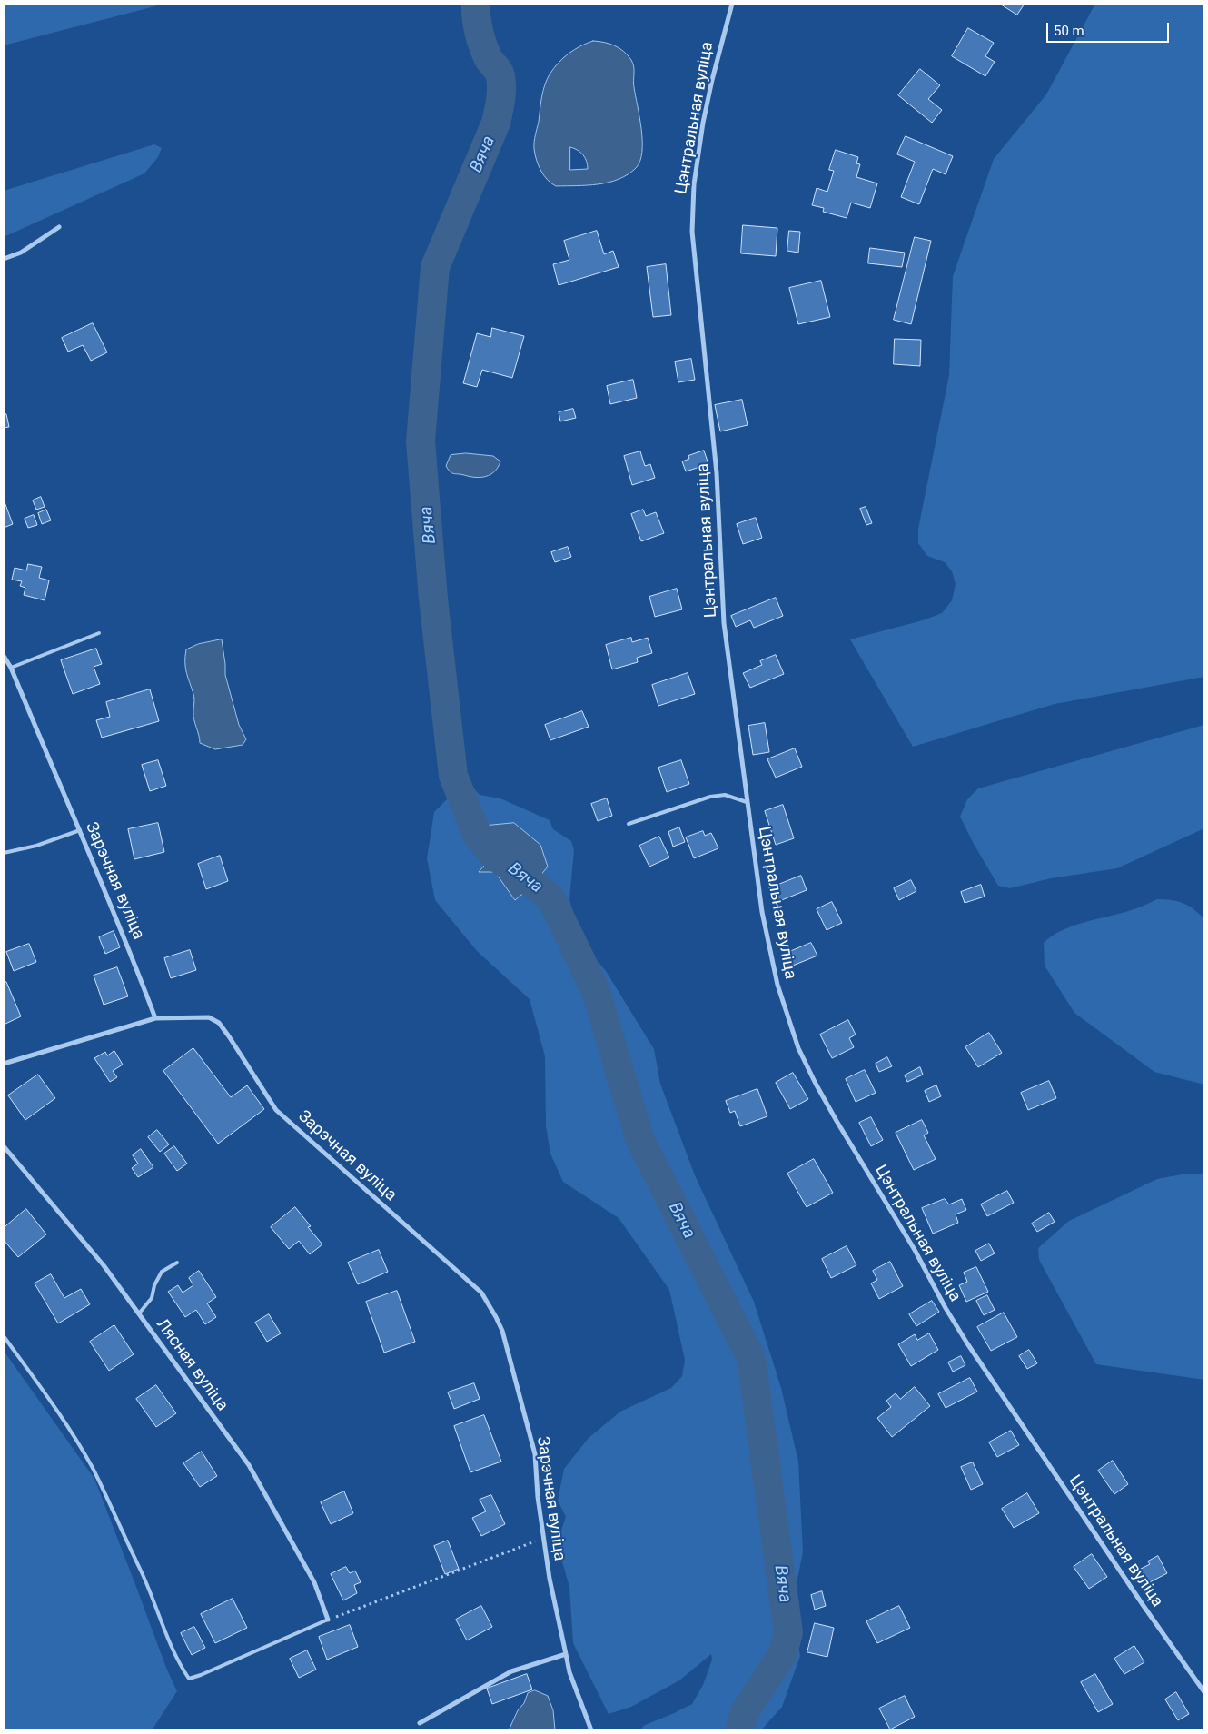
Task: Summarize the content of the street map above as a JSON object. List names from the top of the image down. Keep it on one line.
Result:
{"streets":{"street":["Цэнтральная вуліца","Зарэчная вуліца","Лясная вуліца"]},"water":["Вяча"],"scale_bar":"50 m"}
